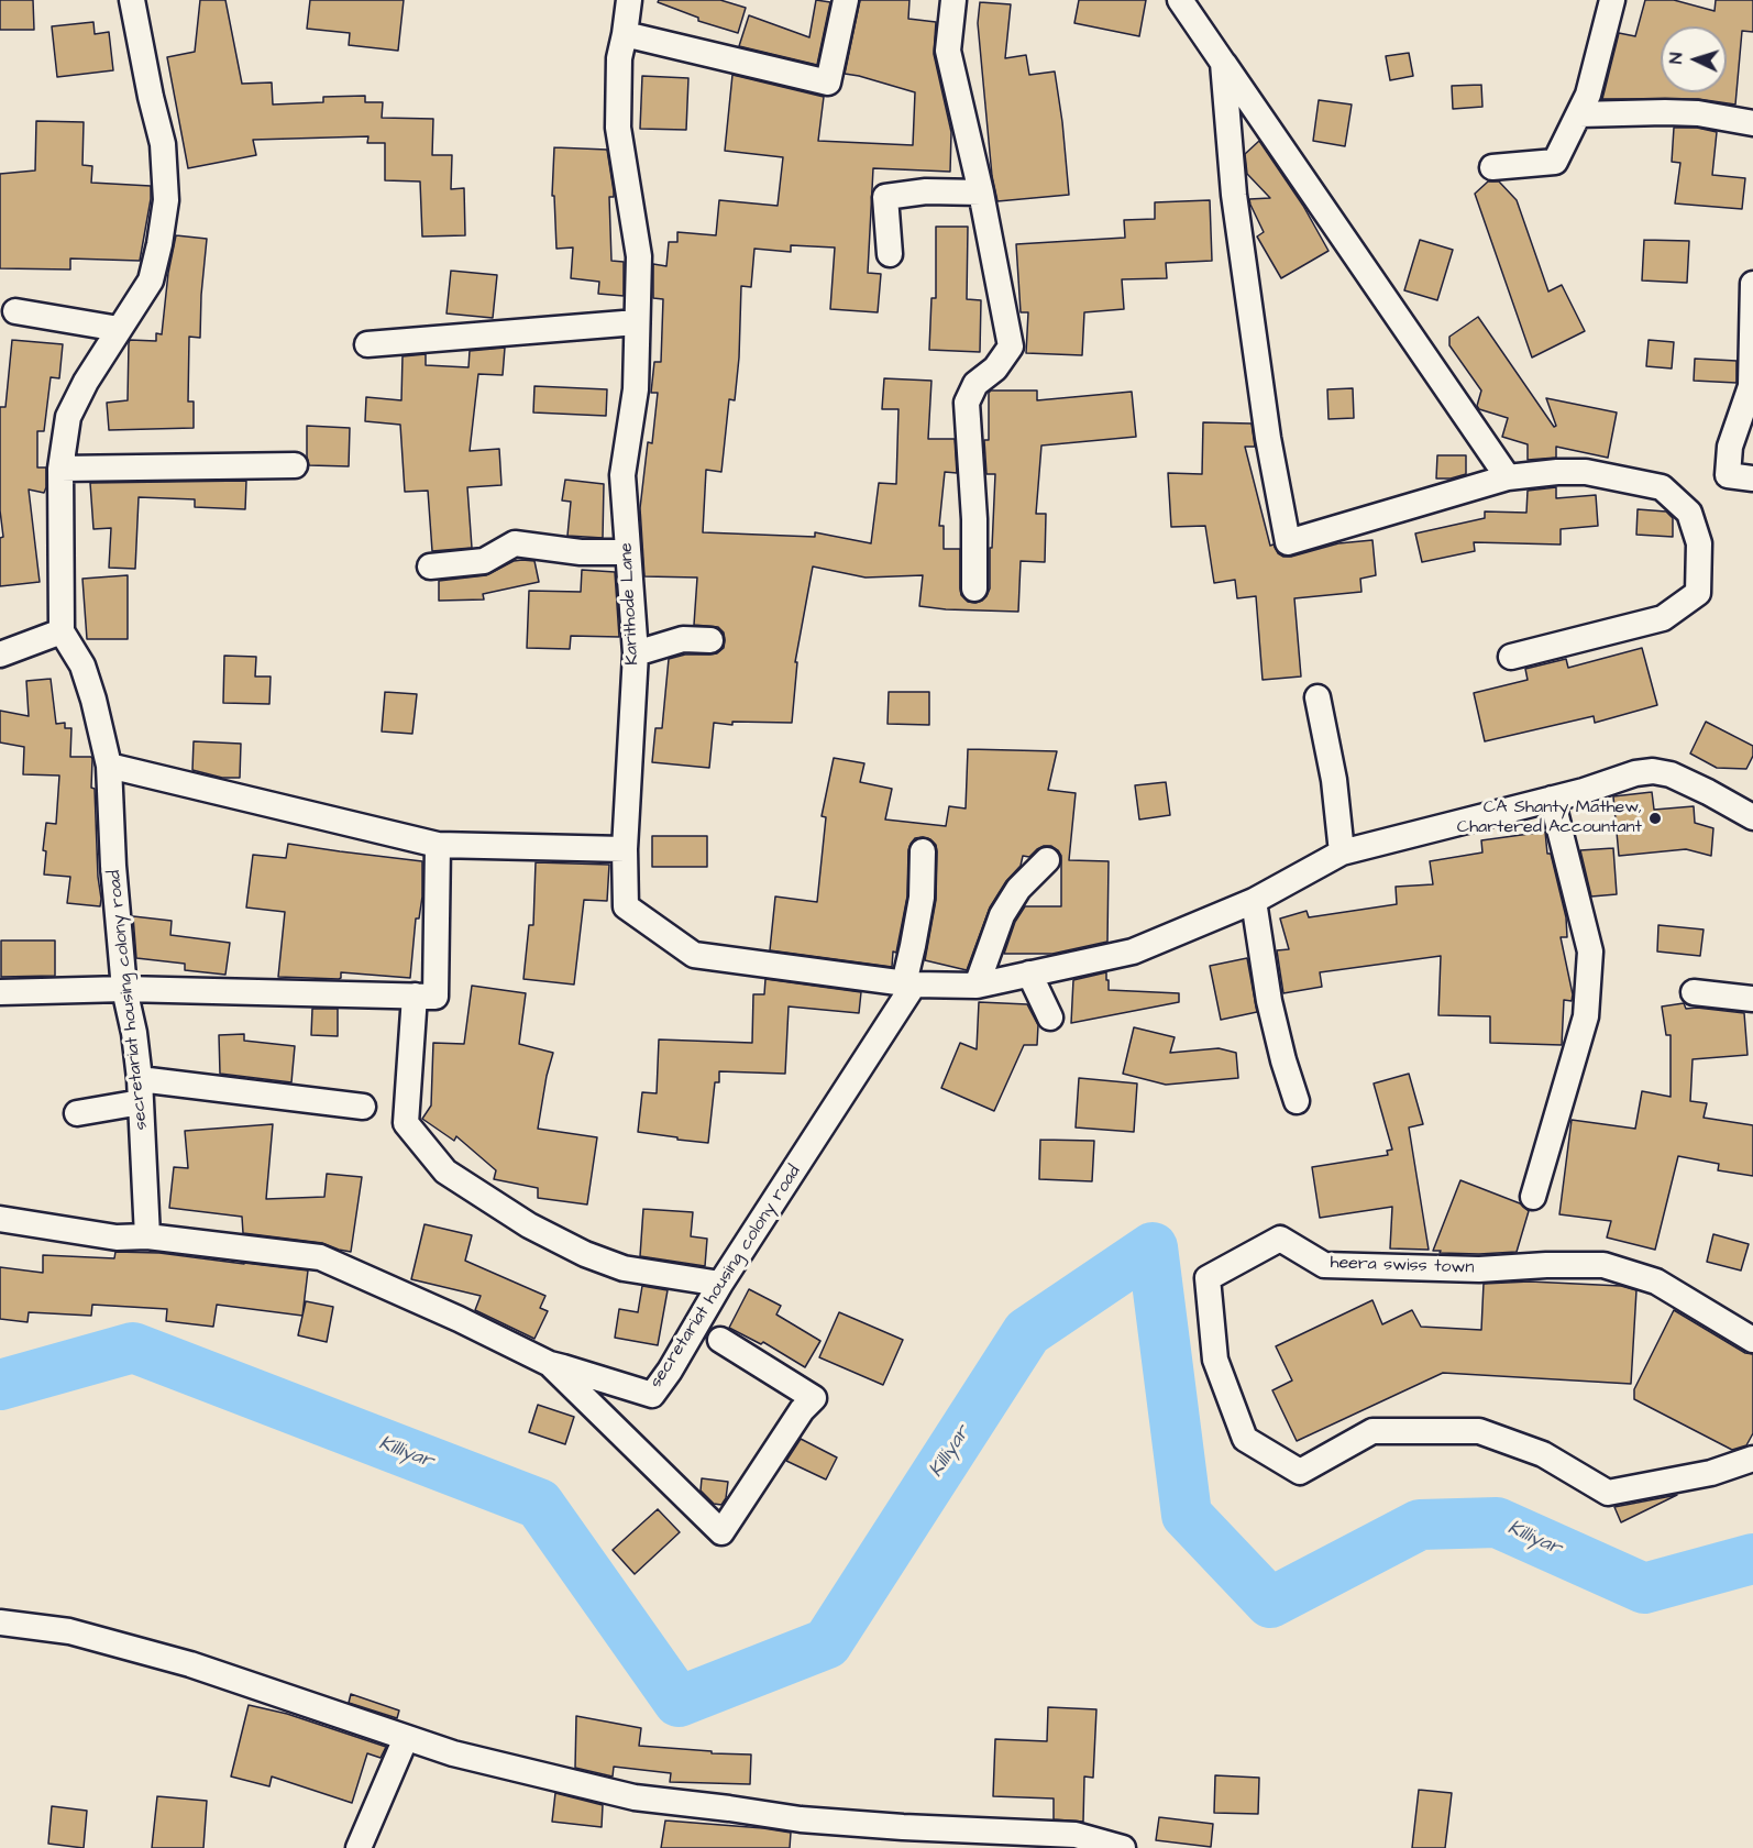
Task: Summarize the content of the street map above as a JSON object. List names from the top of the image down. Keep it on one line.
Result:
{"streets":{"street":["Karithode Lane","secretariat housing colony road","heera swiss town"]},"crossings":[["Karithode Lane","secretariat housing colony road"]],"water":["Killiyar"],"places":["CA Shanty Mathew, Chartered Accountant"],"north":"left"}
